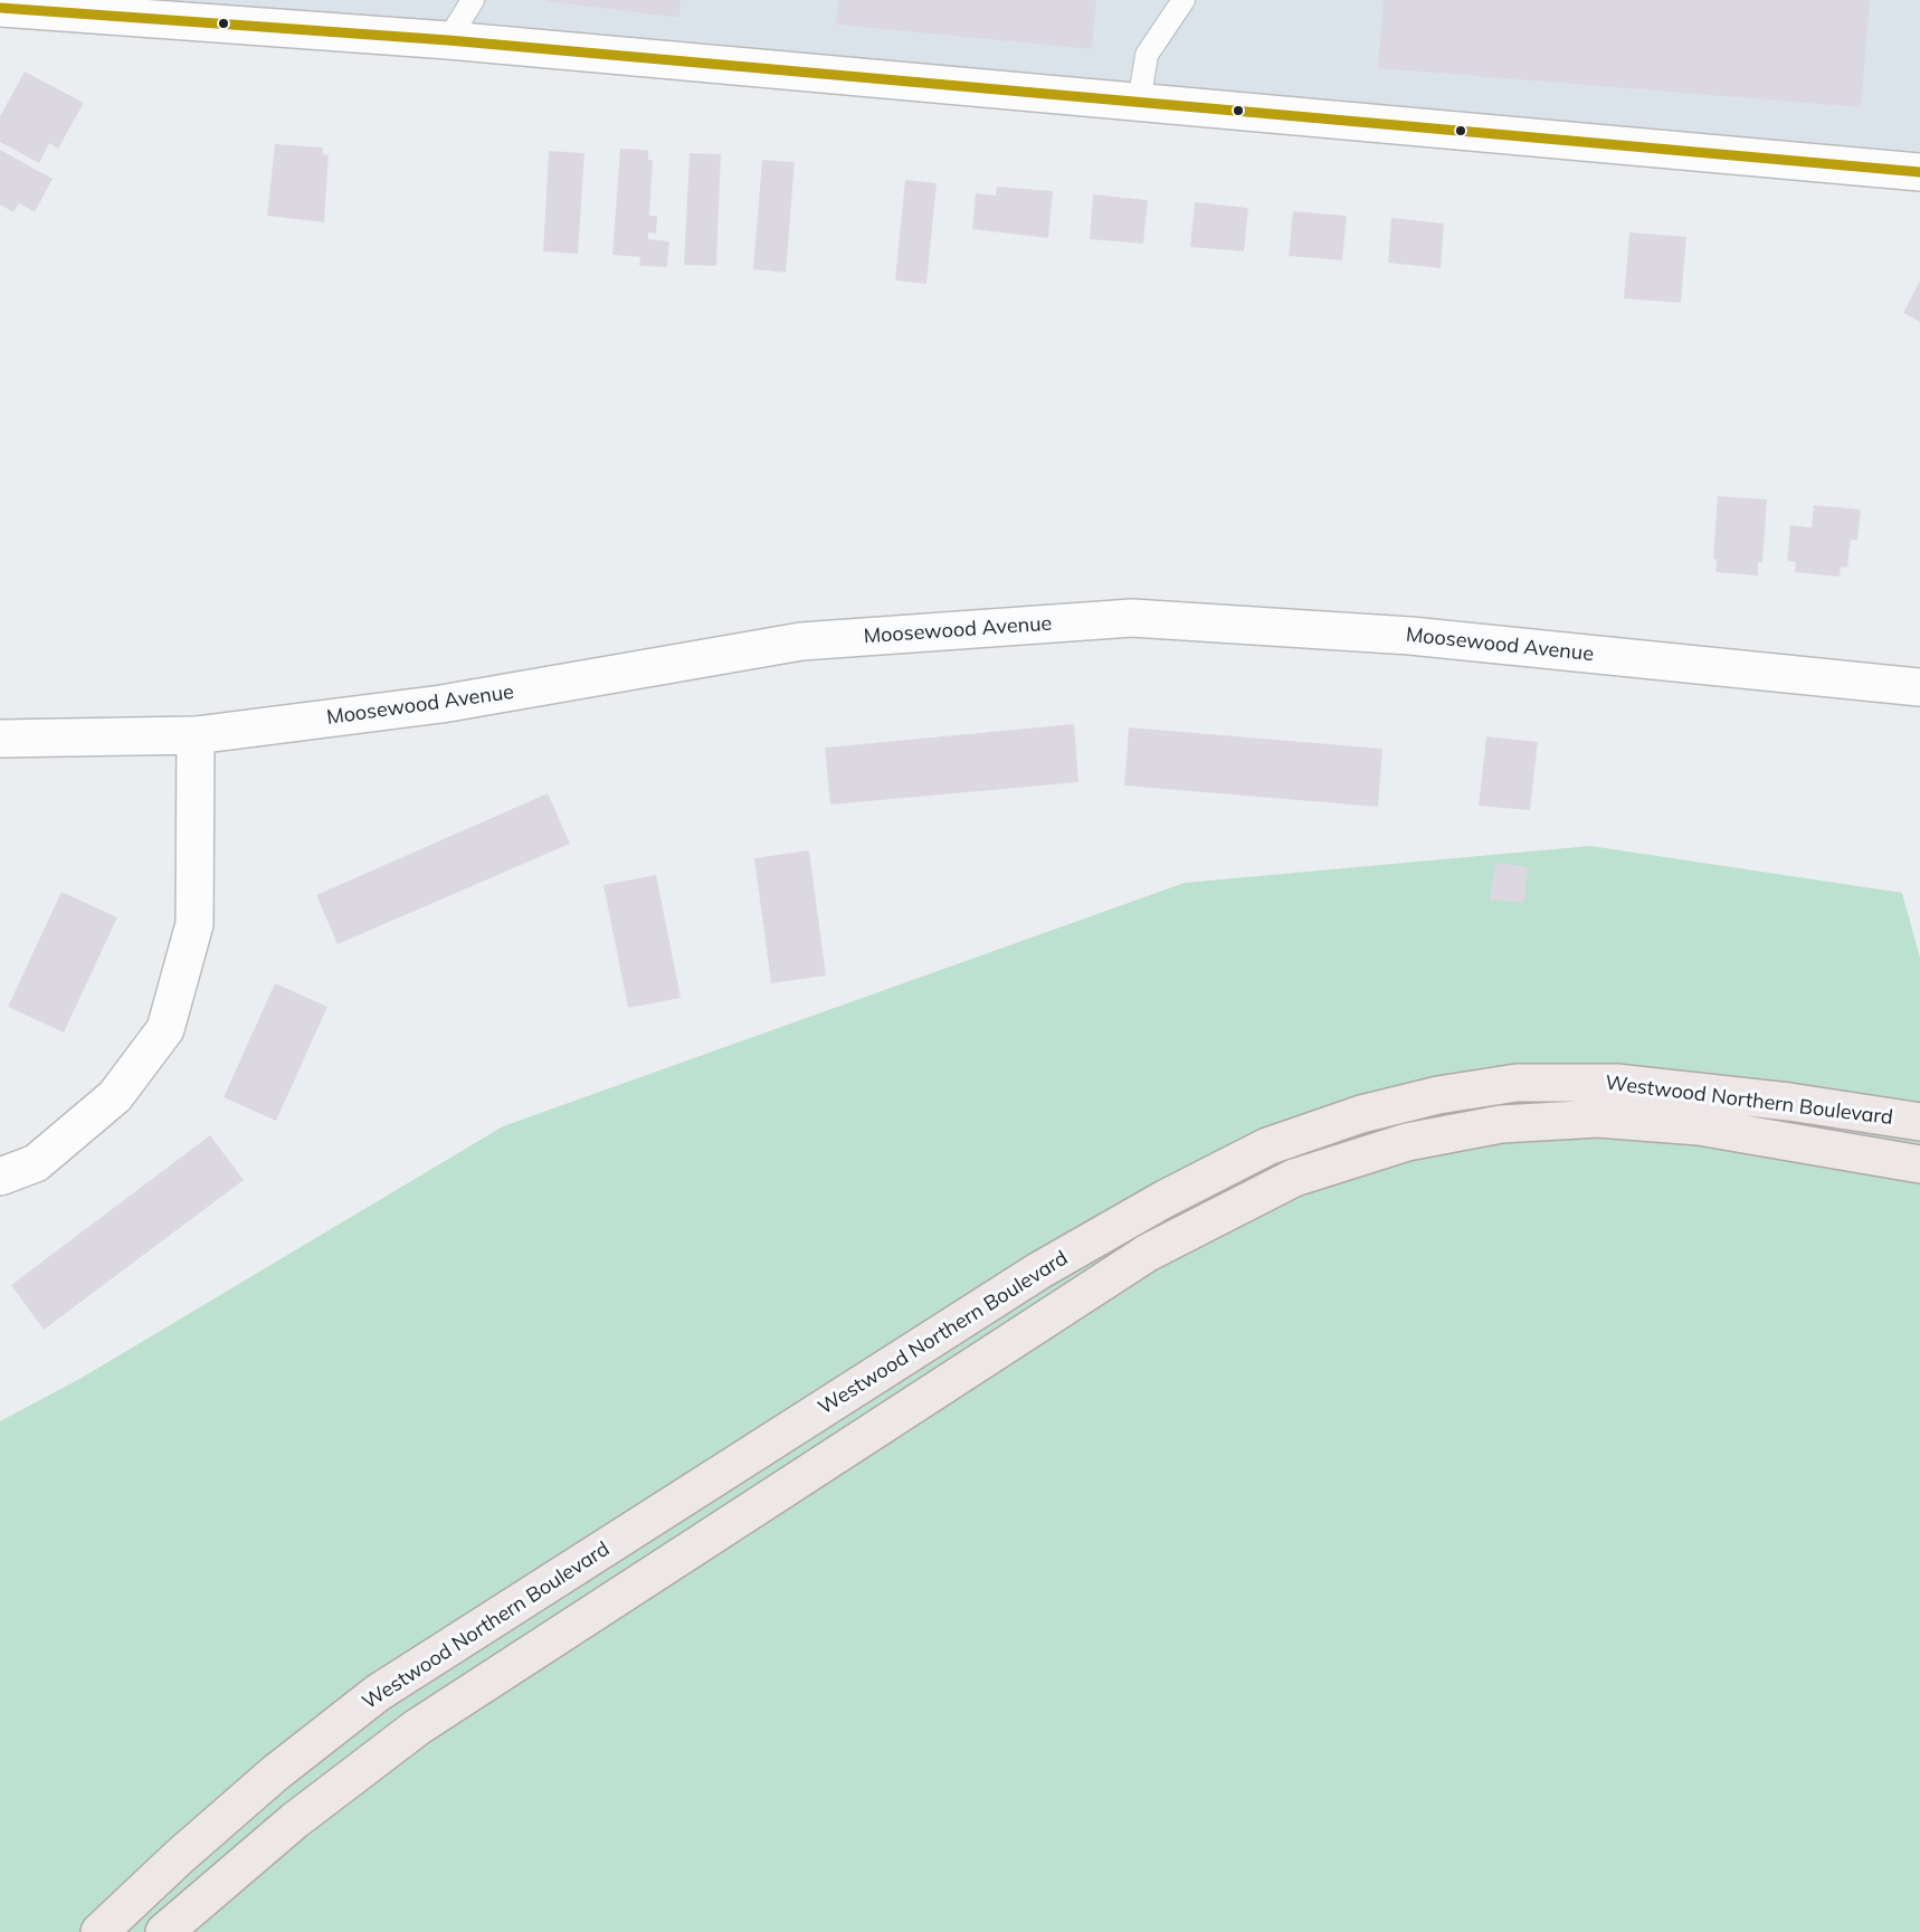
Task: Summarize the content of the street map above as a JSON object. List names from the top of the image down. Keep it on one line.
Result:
{"streets":{"main road":["Westwood Northern Boulevard"],"street":["Moosewood Avenue"]}}
